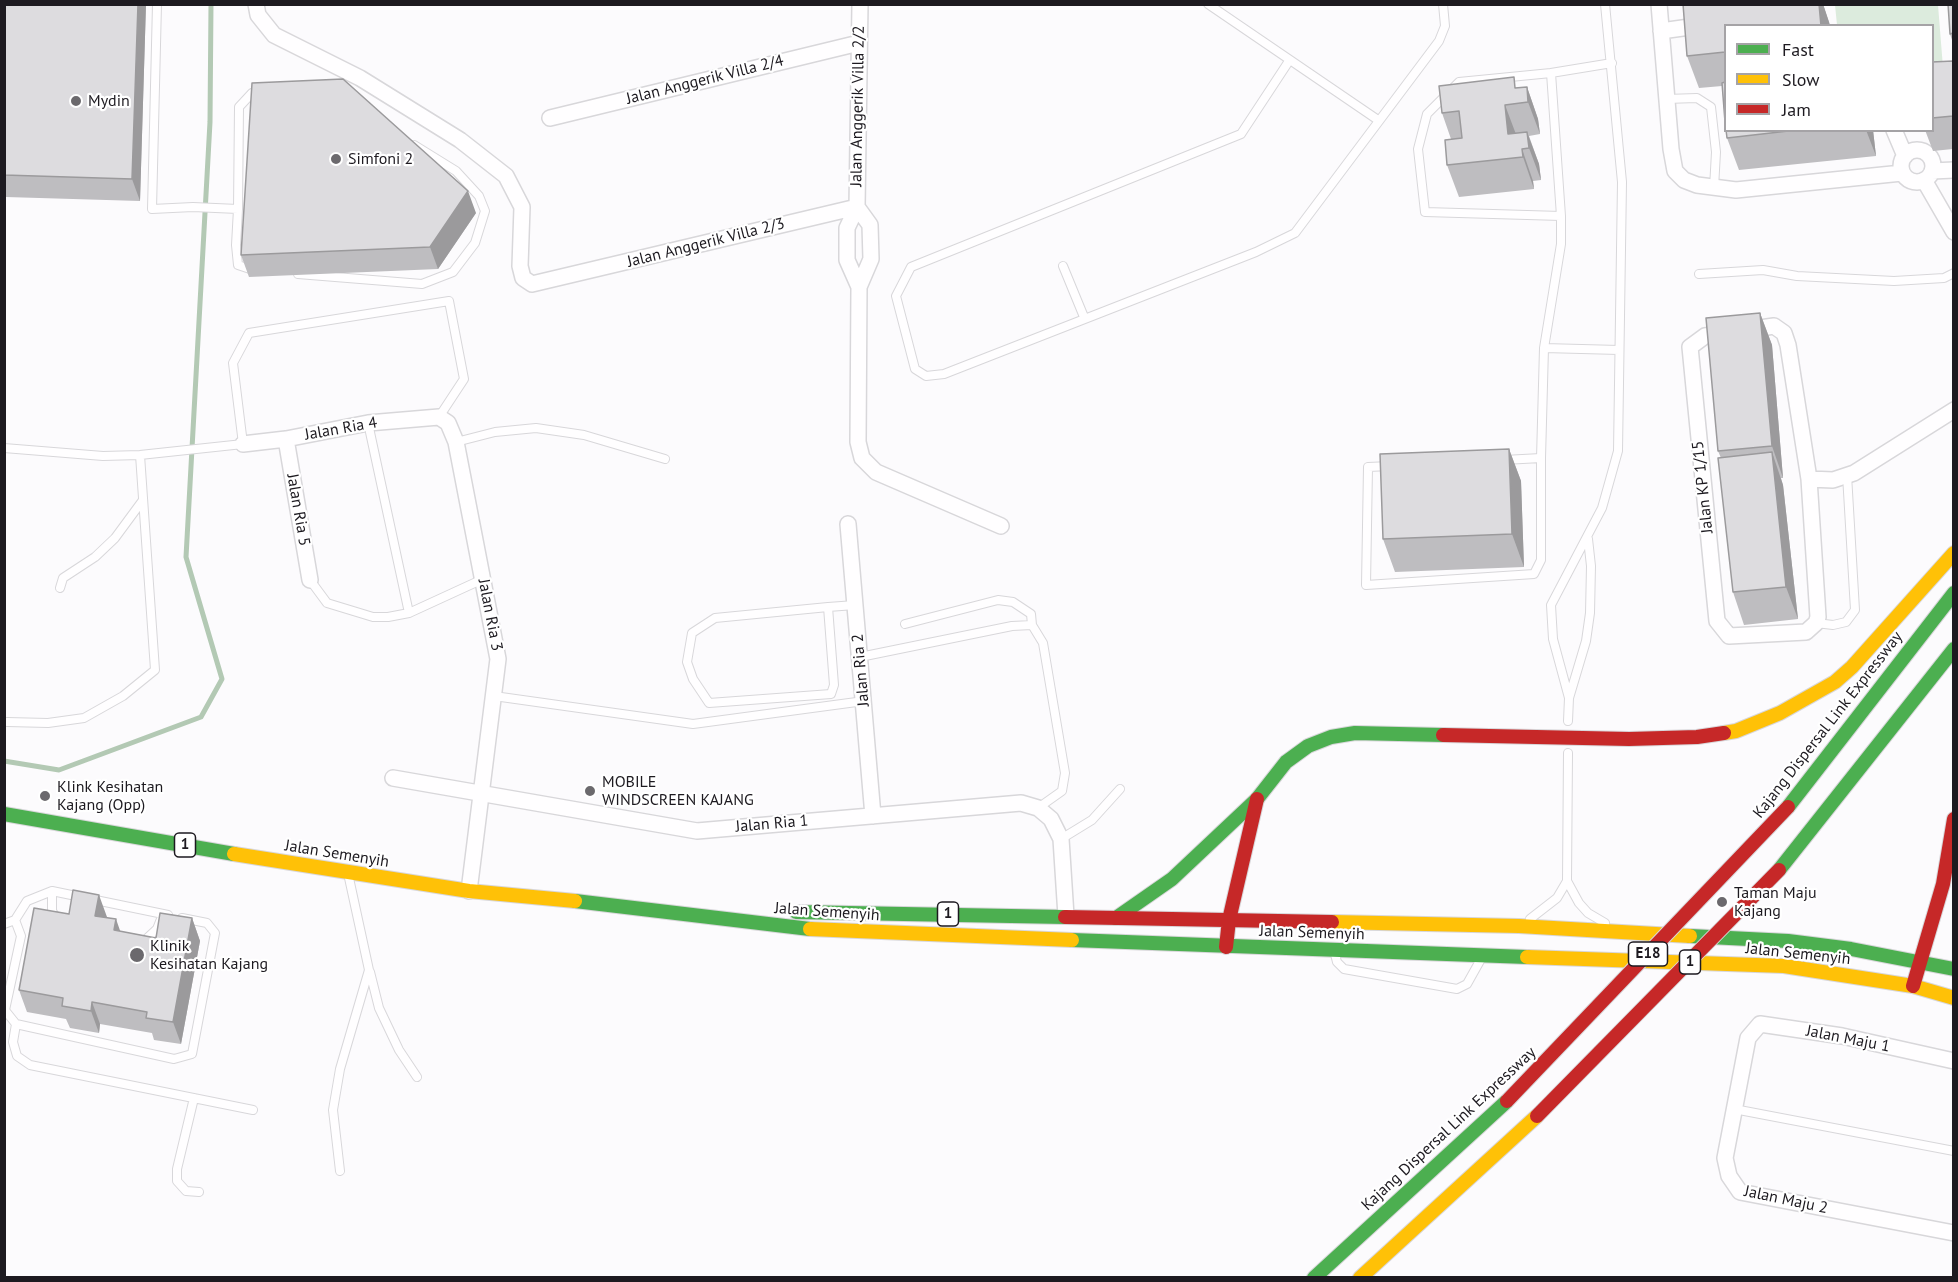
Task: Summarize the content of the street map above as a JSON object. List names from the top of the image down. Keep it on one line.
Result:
{"streets":{"main road":["Kajang Dispersal Link Expressway","1","Jalan Semenyih","E18"],"street":["Jalan Anggerik Villa 2/4","Jalan Anggerik Villa 2/2","Jalan Anggerik Villa 2/3","Jalan Ria 4","Jalan KP 1/15","Jalan Ria 5","Jalan Ria 3","Jalan Ria 2","Jalan Ria 1","Jalan Maju 1","Jalan Maju 2"]},"crossings":[["Jalan Anggerik Villa 2/4","Jalan Anggerik Villa 2/2"],["Jalan Anggerik Villa 2/2","Jalan Anggerik Villa 2/3"],["Jalan Ria 4","Jalan Ria 5"],["Jalan Ria 4","Jalan Ria 3"],["Jalan Ria 3","Jalan Ria 1"],["Jalan Ria 3","Jalan Semenyih"],["Jalan Ria 2","Jalan Ria 1"],["Jalan Maju 1","Jalan Maju 2"]],"places":["Mydin","Simfoni 2","MOBILE WINDSCREEN KAJANG","Klink Kesihatan Kajang (Opp)","Taman Maju Kajang","Klinik Kesihatan Kajang"],"legend":["Fast","Slow","Jam"]}
